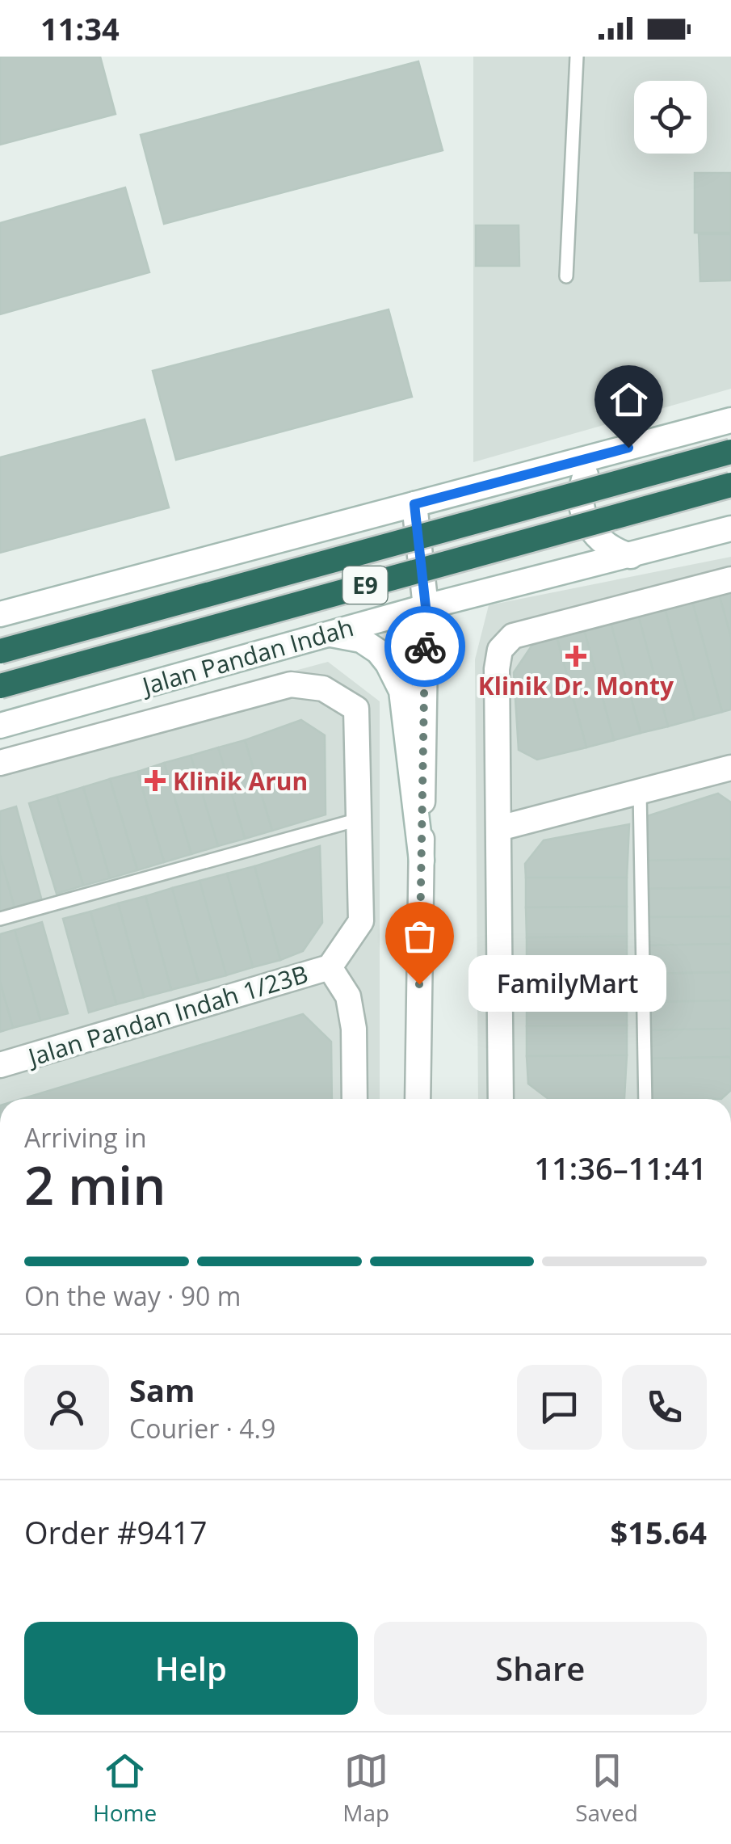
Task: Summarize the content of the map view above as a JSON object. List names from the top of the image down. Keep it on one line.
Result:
{"streets":{"highway":["E9"],"street":["Jalan Pandan Indah","Jalan Pandan Indah 1/23B"]},"places":{"health":["Klinik Dr. Monty","Klinik Arun"],"other":["FamilyMart"]},"page":{"status":"11:34","bubble":"FamilyMart","heading":["2 min","Arriving in","11:36–11:41"],"panel":["Sam","Courier · 4.9","Order #9417","$15.64"],"bar":"On the way · 90 m","buttons":["Help","Share"],"tabs":["Home","Map","Saved"]}}
